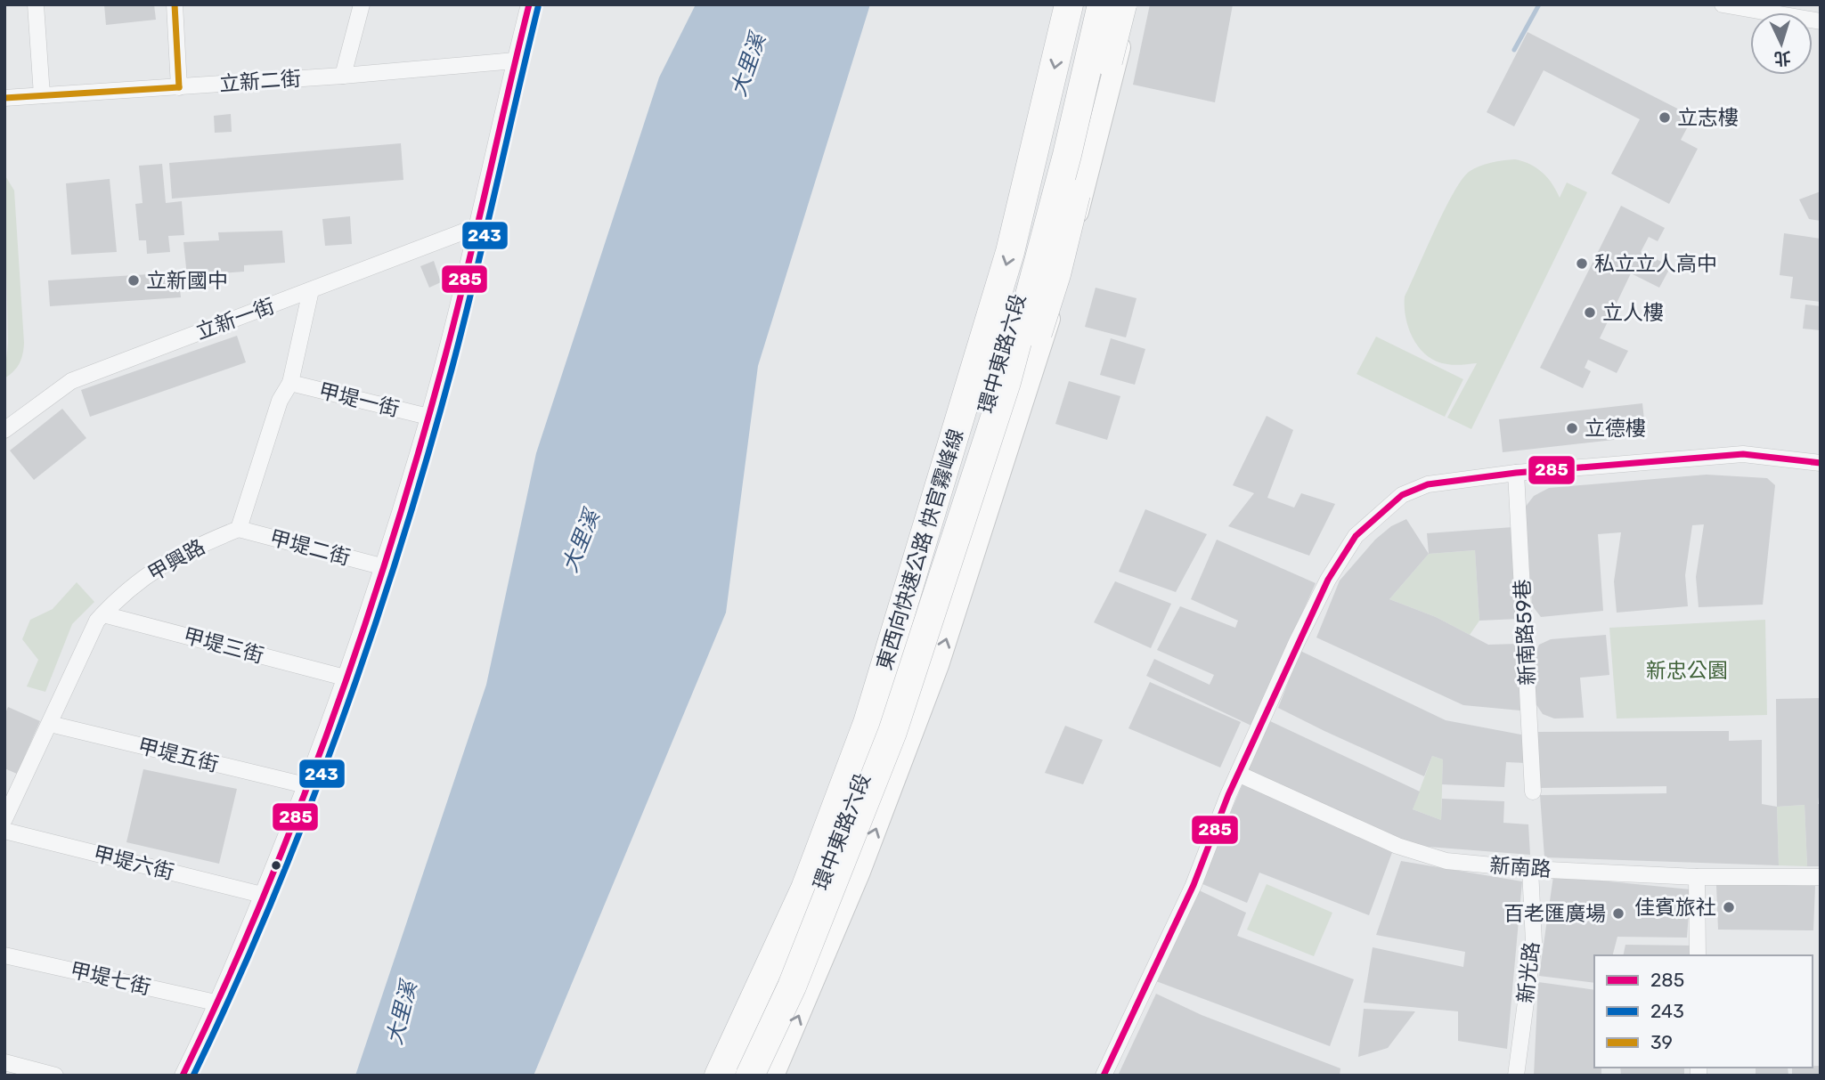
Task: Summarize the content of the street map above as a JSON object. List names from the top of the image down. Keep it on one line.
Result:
{"streets":{"highway":["東西向快速公路 快官霧峰線"],"street":["立新二街","立新一街","環中東路六段","甲堤一街","甲堤二街","甲興路","新南路59巷","甲堤三街","甲堤五街","甲堤六街","新南路","新光路","甲堤七街"]},"crossings":[["甲堤二街","甲興路"],["甲興路","甲堤三街"],["甲興路","甲堤五街"],["新南路","新光路"]],"water":["大里溪"],"parks":["新忠公園"],"places":["立志樓","私立立人高中","立新國中","立人樓","立德樓","佳賓旅社","百老匯廣場"],"lines":["transit line 285","transit line 39","transit line 243"],"legend":["285","243","39"],"north":"bottom"}
